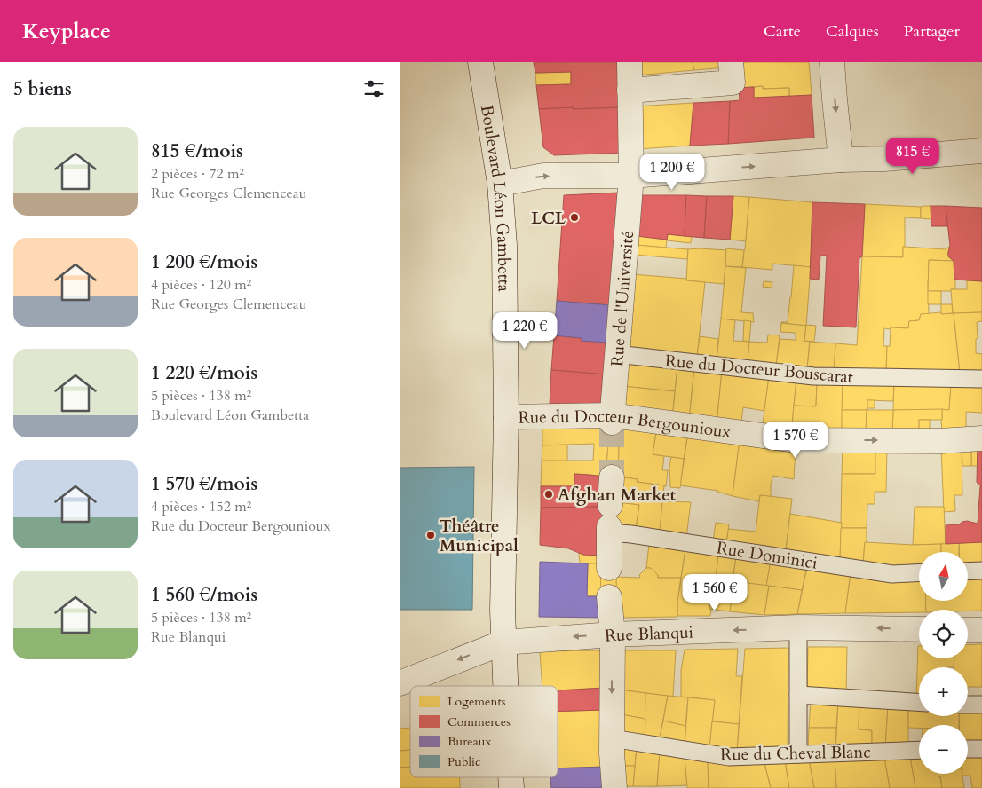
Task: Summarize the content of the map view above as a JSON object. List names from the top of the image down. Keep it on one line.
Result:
{"streets":{"street":["Boulevard Léon Gambetta","Rue de l'Université","Rue du Docteur Bergounioux","Rue Blanqui"],"lane":["Rue du Docteur Bouscarat","Rue Dominici","Rue du Cheval Blanc"]},"crossings":[["Boulevard Léon Gambetta","Rue du Docteur Bergounioux"],["Boulevard Léon Gambetta","Rue Blanqui"],["Rue de l'Université","Rue du Docteur Bouscarat"],["Rue de l'Université","Rue du Docteur Bergounioux"]],"one_way":["Rue du Docteur Bergounioux","Rue Blanqui"],"places":["LCL","Afghan Market","Théâtre Municipal"],"legend":["Logements","Commerces","Bureaux","Public"],"north":"top","page":{"header":"Keyplace","nav":["Carte","Calques","Partager"],"heading":"5 biens","list":[{"name":"815 €/mois","note":"2 pièces · 72 m² · Rue Georges Clemenceau"},{"name":"1 200 €/mois","note":"4 pièces · 120 m² · Rue Georges Clemenceau"},{"name":"1 220 €/mois","note":"5 pièces · 138 m² · Boulevard Léon Gambetta"},{"name":"1 570 €/mois","note":"4 pièces · 152 m² · Rue du Docteur Bergounioux"},{"name":"1 560 €/mois","note":"5 pièces · 138 m² · Rue Blanqui"}],"price":["815 €","1 200 €","1 220 €","1 570 €","1 560 €"],"map_buttons":["+","−"]}}
